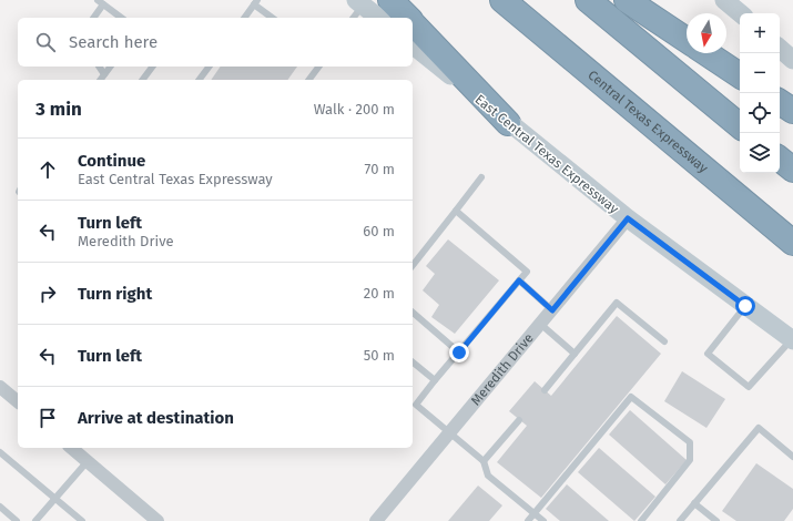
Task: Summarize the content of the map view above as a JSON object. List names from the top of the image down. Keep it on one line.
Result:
{"streets":{"highway":["Central Texas Expressway"],"main road":["East Central Texas Expressway"],"street":["Meredith Drive"]},"crossings":[["East Central Texas Expressway","Meredith Drive"]],"north":"bottom","page":{"map_buttons":["+","−"],"search":"Search here","heading":["3 min","Walk · 200 m"],"list":[["Continue","East Central Texas Expressway","70 m"],["Turn left","Meredith Drive","60 m"],["Turn right","20 m"],["Turn left","50 m"],"Arrive at destination"]}}
